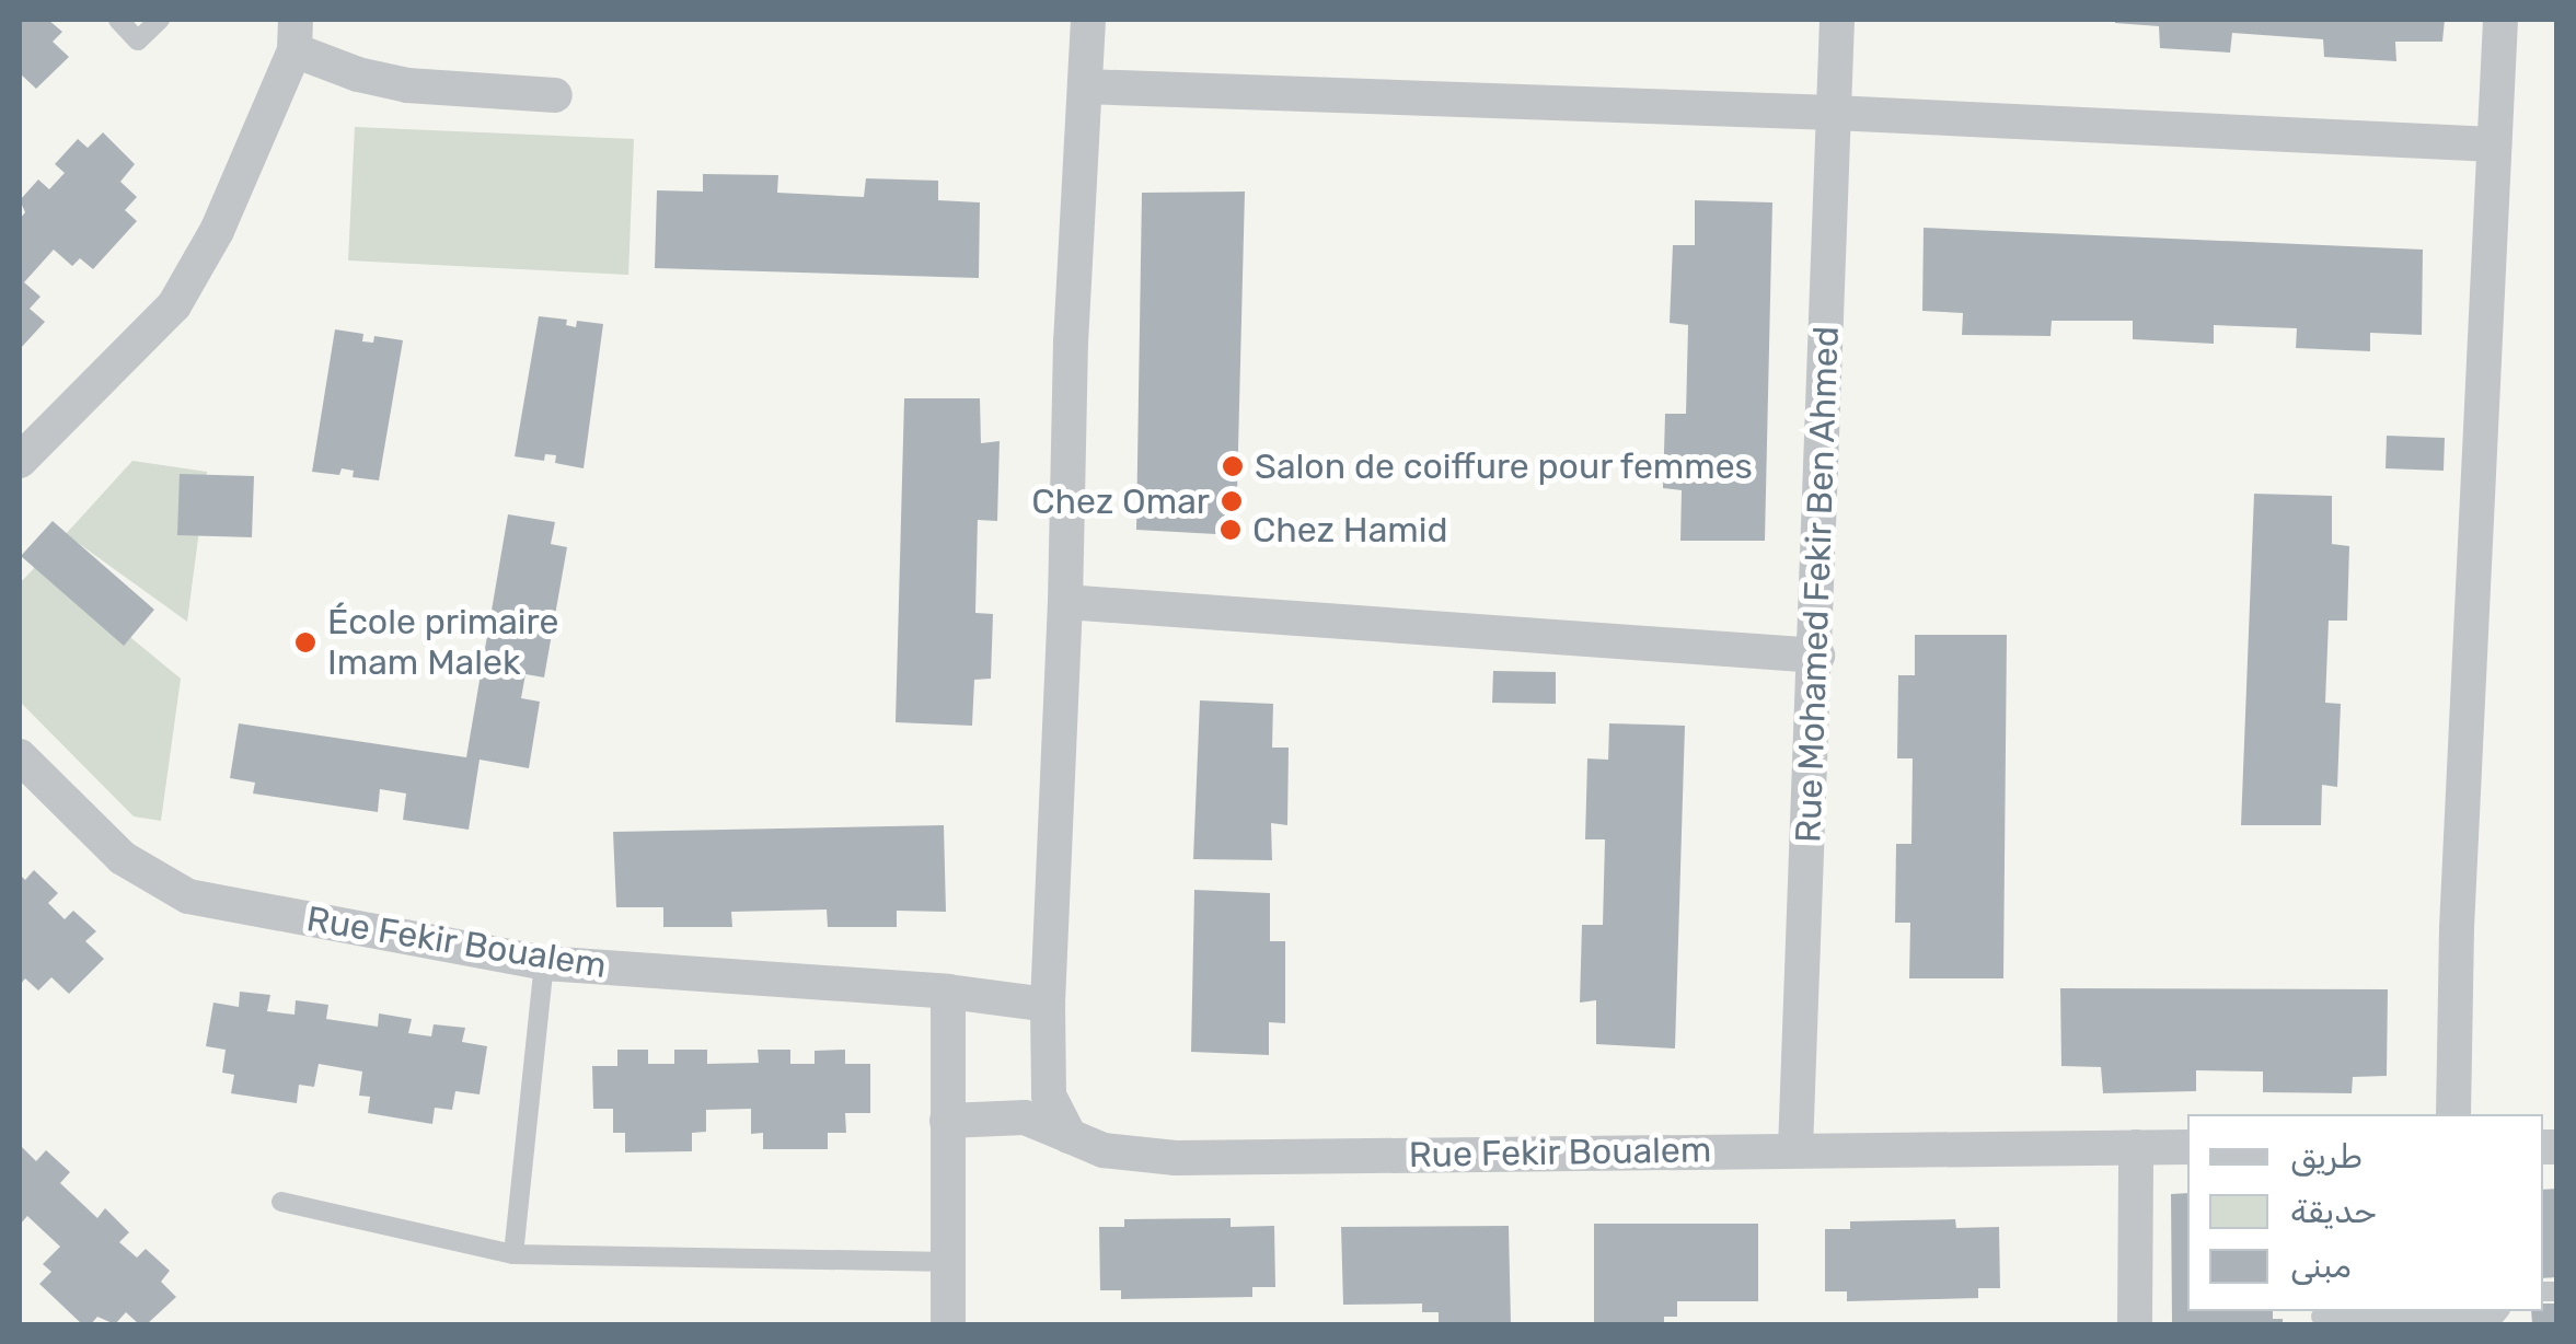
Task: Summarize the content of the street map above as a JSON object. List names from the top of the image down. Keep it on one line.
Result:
{"streets":{"street":["Rue Mohamed Fekir Ben Ahmed","Rue Fekir Boualem"]},"crossings":[["Rue Mohamed Fekir Ben Ahmed","Rue Fekir Boualem"]],"places":["Salon de coiffure pour femmes","Chez Omar","Chez Hamid","École primaire Imam Malek"],"legend":["طريق","حديقة","مبنى"]}
